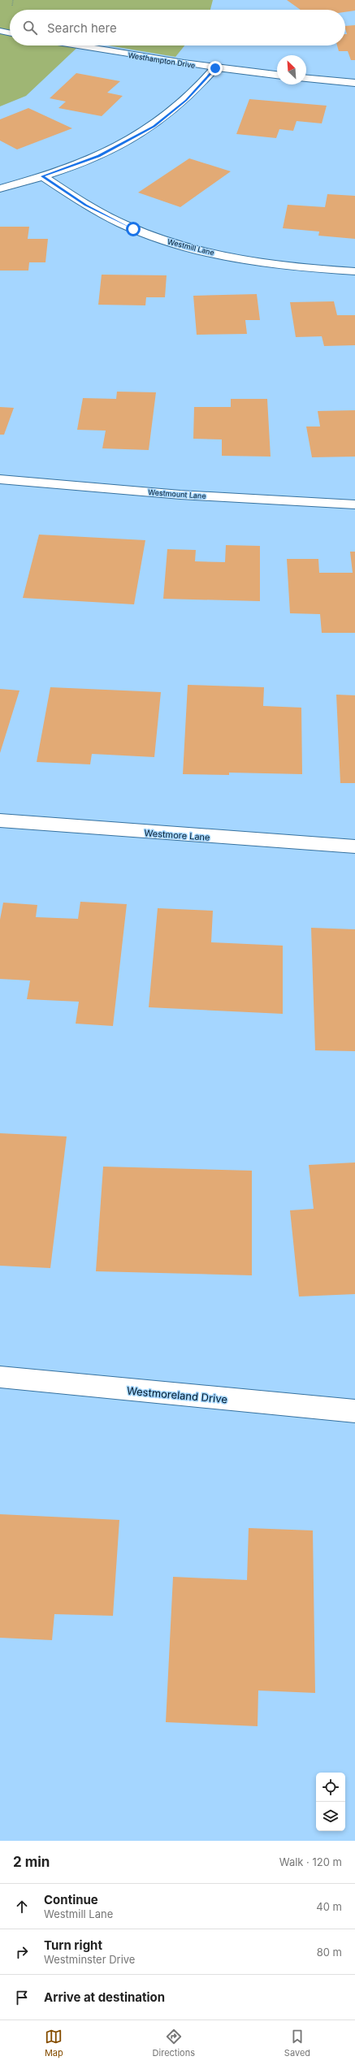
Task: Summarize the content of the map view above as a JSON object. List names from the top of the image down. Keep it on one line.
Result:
{"streets":{"street":["Westhampton Drive","Westmill Lane","Westmount Lane","Westmore Lane","Westmoreland Drive"]},"north":"top left","page":{"search":"Search here","heading":["2 min","Walk · 120 m"],"list":[["Continue","Westmill Lane","40 m"],["Turn right","Westminster Drive","80 m"],"Arrive at destination"],"nav":["Map","Directions","Saved"]}}
